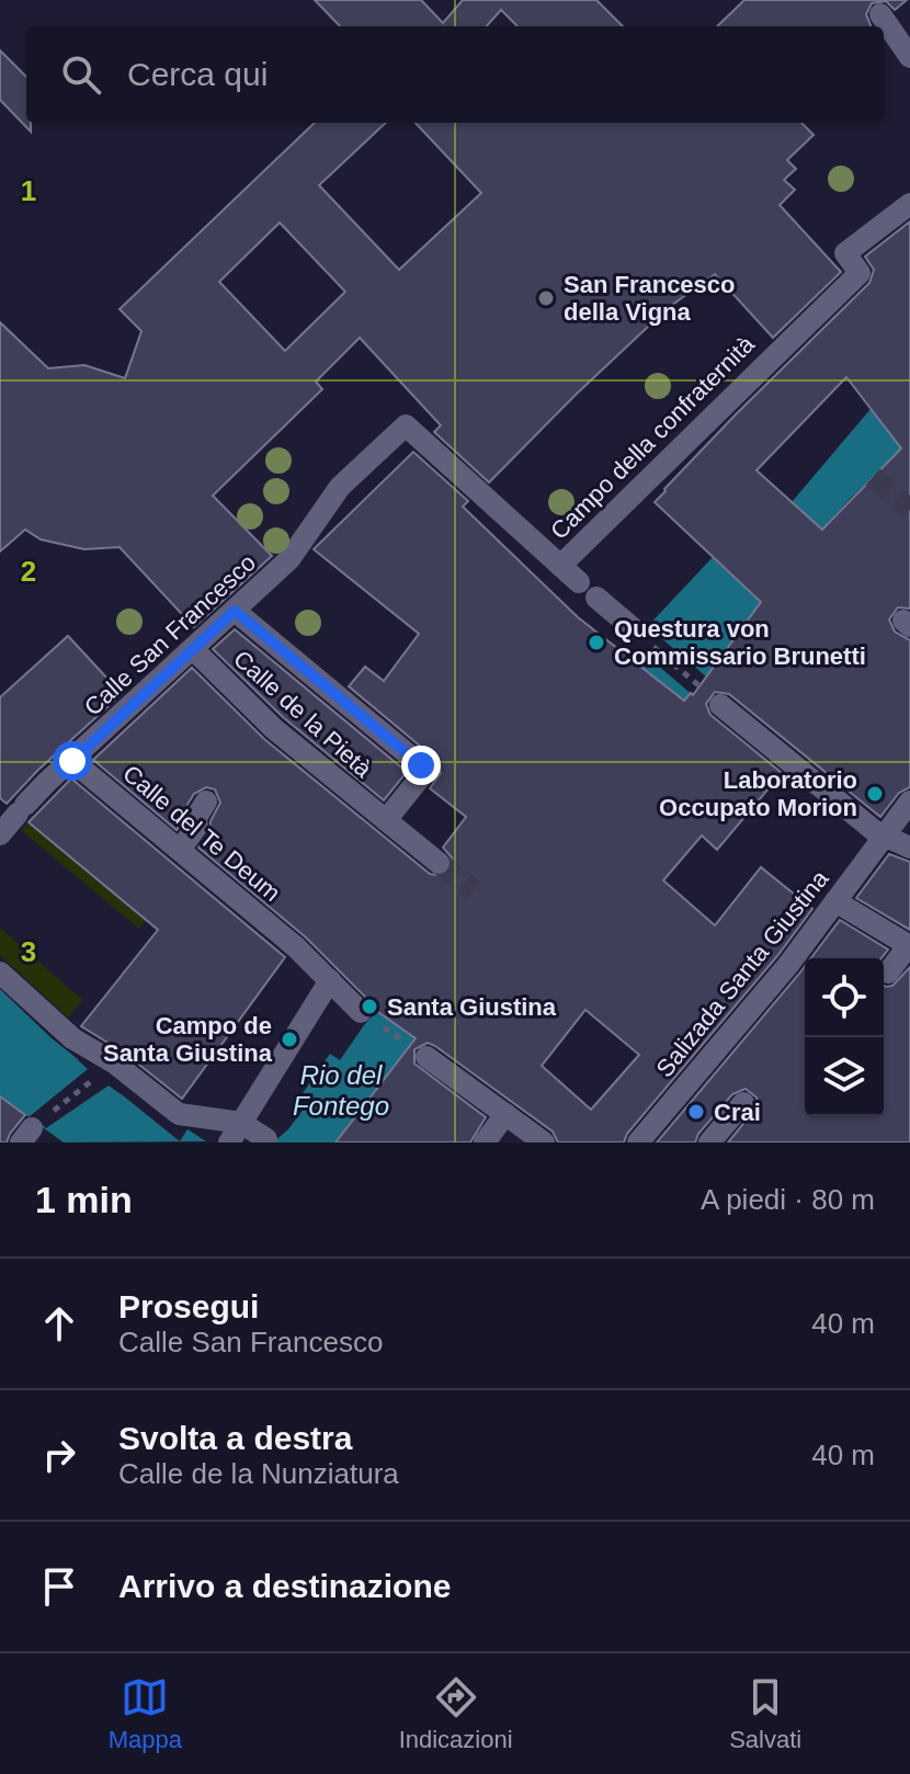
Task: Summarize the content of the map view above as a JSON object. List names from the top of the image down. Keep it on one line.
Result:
{"streets":{"street":["Campo della confraternità","Calle San Francesco","Calle de la Pietà","Calle del Te Deum","Salizada Santa Giustina"]},"crossings":[["Campo della confraternità","Calle San Francesco"],["Calle San Francesco","Calle de la Pietà"],["Calle San Francesco","Calle del Te Deum"]],"water":["Rio del Fontego"],"places":["San Francesco della Vigna","Questura von Commissario Brunetti","Laboratorio Occupato Morion","Santa Giustina","Campo de Santa Giustina","Crai"],"page":{"search":"Cerca qui","heading":["1 min","A piedi · 80 m"],"list":[["Prosegui","Calle San Francesco","40 m"],["Svolta a destra","Calle de la Nunziatura","40 m"],"Arrivo a destinazione"],"nav":["Mappa","Indicazioni","Salvati"]},"grid":{"rows":["1","2","3"]}}
